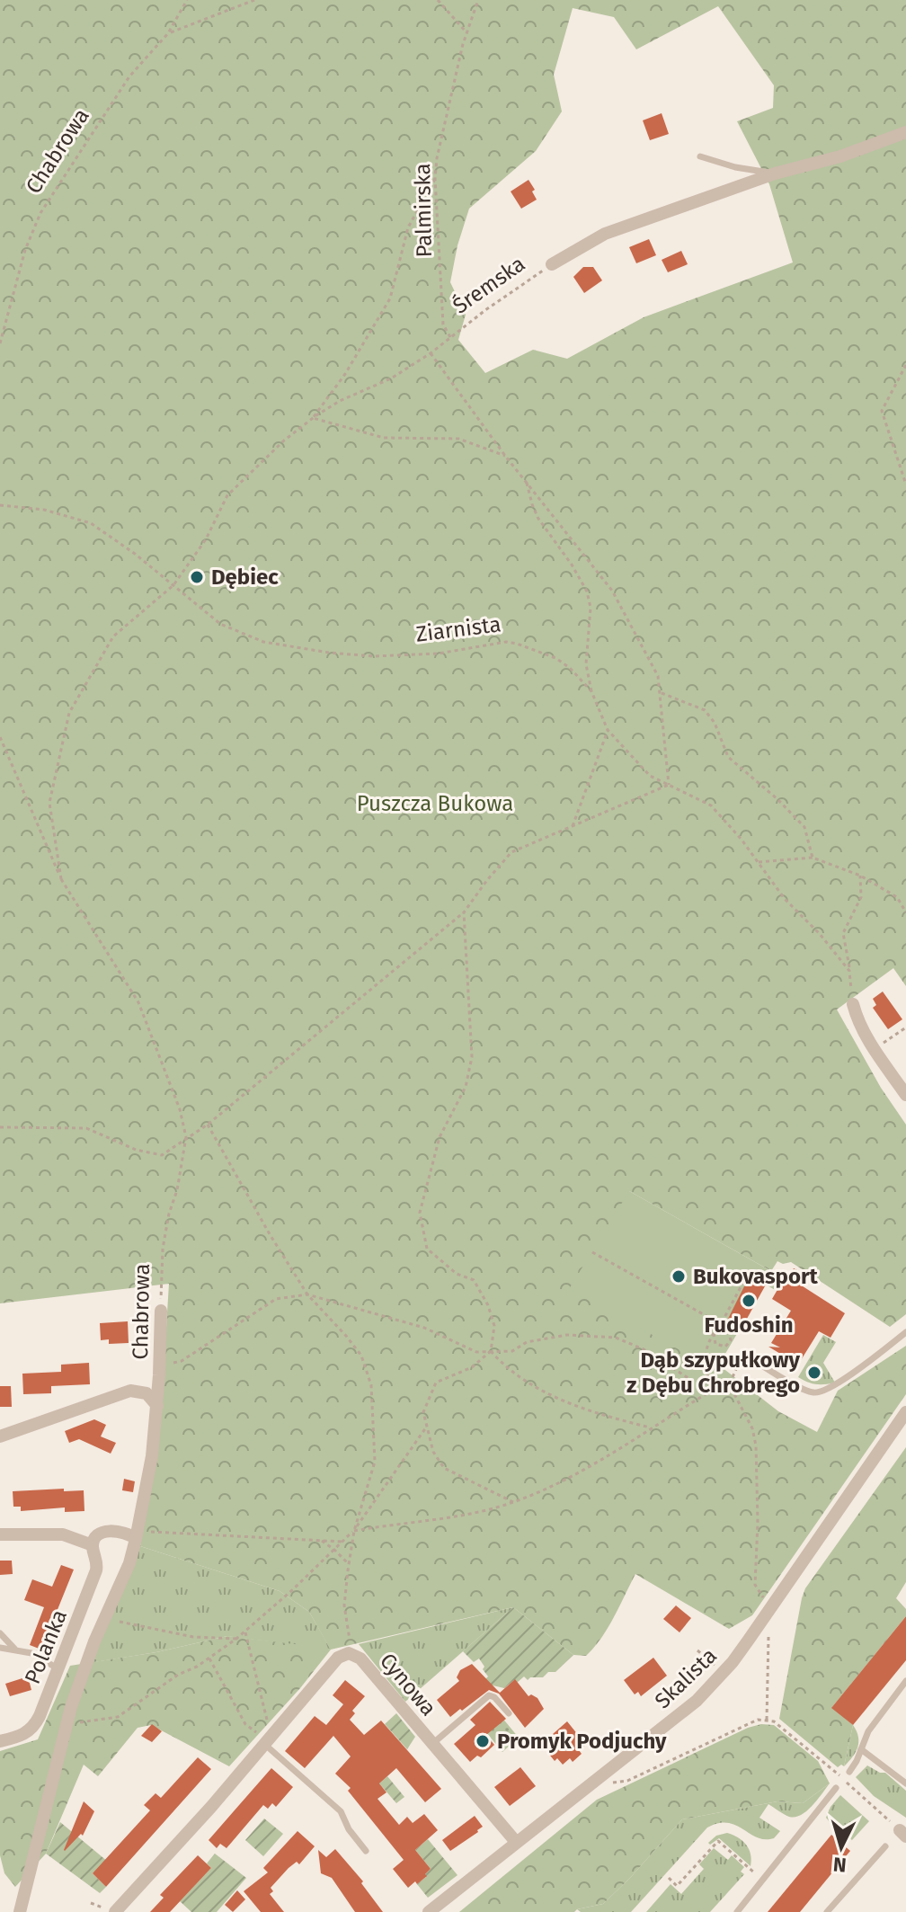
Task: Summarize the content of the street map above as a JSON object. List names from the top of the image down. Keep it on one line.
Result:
{"streets":{"street":["Chabrowa","Śremska","Polanka","Skalista","Cynowa"],"path":["Palmirska","Ziarnista"]},"crossings":[["Chabrowa","Śremska"],["Palmirska","Śremska"],["Śremska","Ziarnista"],["Skalista","Cynowa"]],"parks":["Puszcza Bukowa"],"places":["Dębiec","Bukovasport","Fudoshin","Dąb szypułkowy z Dębu Chrobrego","Promyk Podjuchy"],"north":"bottom"}
